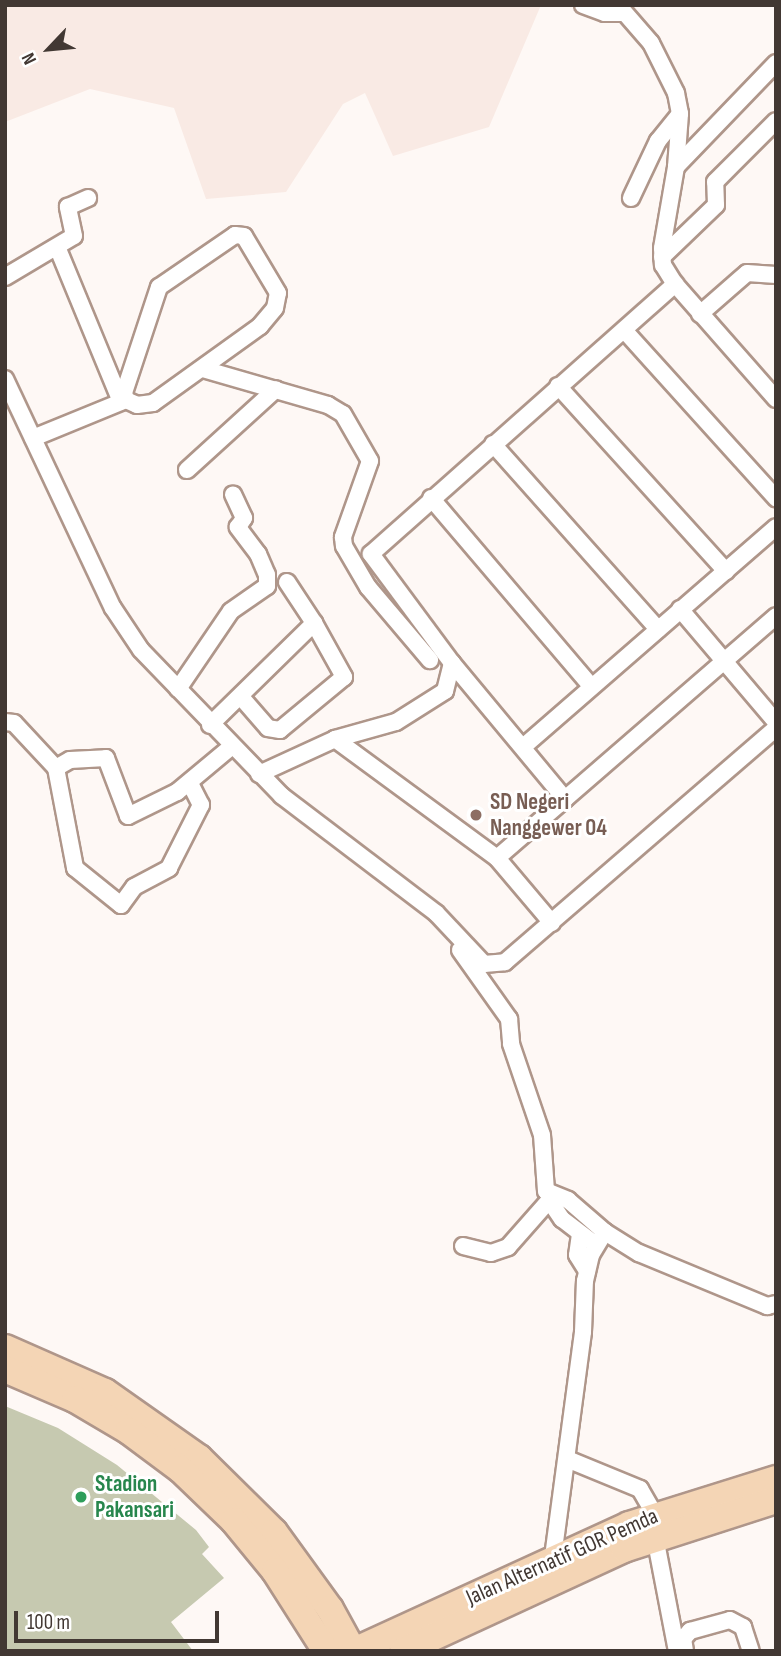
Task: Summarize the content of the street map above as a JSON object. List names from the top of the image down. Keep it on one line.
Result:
{"streets":{"main road":["Jalan Alternatif GOR Pemda"]},"places":["SD Negeri Nanggewer 04","Stadion Pakansari"],"scale_bar":"100 m","north":"bottom left"}
